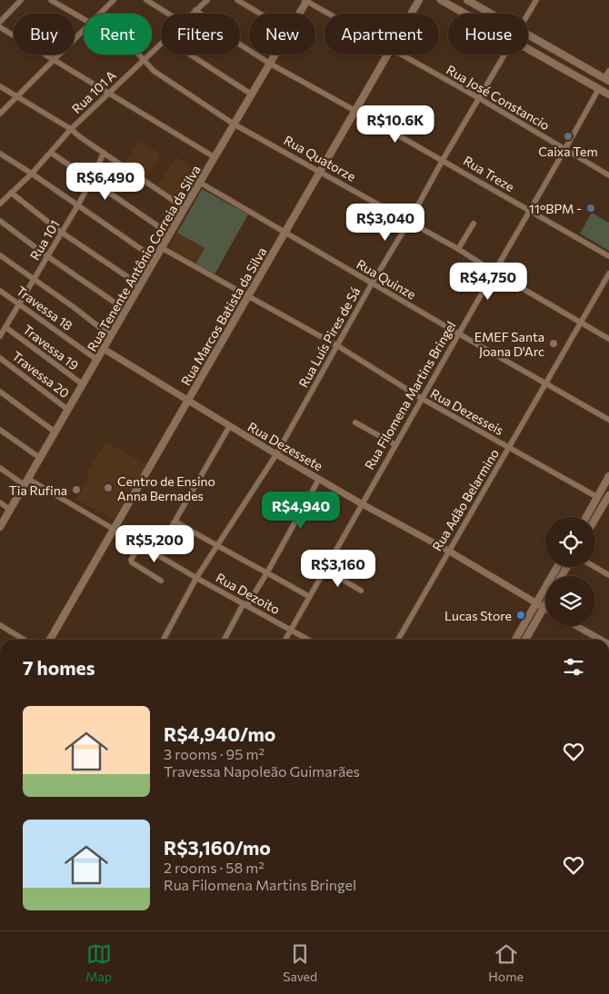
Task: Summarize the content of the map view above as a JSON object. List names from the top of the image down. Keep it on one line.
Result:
{"streets":{"main road":["Rua Tenente Antônio Correia da Silva","Rua Marcos Batista da Silva"],"street":["Rua 101 A","Rua José Constancio","Rua Quatorze","Rua Treze","Rua 101","Rua Quinze","Travessa 18","Rua Luís Pires de Sá","Travessa 19","Travessa 20","Rua Filomena Martins Bringel","Rua Dezesseis","Rua Dezessete","Rua Adão Belarmino","Rua Dezoito"]},"crossings":[["Rua 101 A","Rua Quatorze"],["Rua 101 A","Rua Treze"],["Rua José Constancio","Rua Tenente Antônio Correia da Silva"],["Rua José Constancio","Rua Luís Pires de Sá"],["Rua José Constancio","Rua Filomena Martins Bringel"],["Rua Quatorze","Rua Tenente Antônio Correia da Silva"],["Rua Quatorze","Rua Marcos Batista da Silva"],["Rua Quatorze","Rua Luís Pires de Sá"],["Rua Quatorze","Rua Filomena Martins Bringel"],["Rua Quatorze","Rua Adão Belarmino"],["Rua Treze","Rua Tenente Antônio Correia da Silva"],["Rua Treze","Rua Marcos Batista da Silva"],["Rua Treze","Rua Luís Pires de Sá"],["Rua Treze","Rua Filomena Martins Bringel"],["Rua 101","Travessa 18"],["Rua 101","Travessa 19"],["Rua Tenente Antônio Correia da Silva","Rua Quinze"],["Rua Tenente Antônio Correia da Silva","Travessa 18"],["Rua Tenente Antônio Correia da Silva","Travessa 19"],["Rua Tenente Antônio Correia da Silva","Travessa 20"],["Rua Tenente Antônio Correia da Silva","Rua Dezesseis"],["Rua Tenente Antônio Correia da Silva","Rua Dezessete"],["Rua Tenente Antônio Correia da Silva","Rua Dezoito"],["Rua Quinze","Rua Marcos Batista da Silva"],["Rua Quinze","Rua Luís Pires de Sá"],["Rua Quinze","Rua Filomena Martins Bringel"],["Rua Quinze","Rua Adão Belarmino"],["Rua Marcos Batista da Silva","Rua Dezesseis"],["Rua Marcos Batista da Silva","Rua Dezessete"],["Rua Marcos Batista da Silva","Rua Dezoito"],["Rua Luís Pires de Sá","Rua Dezesseis"],["Rua Luís Pires de Sá","Rua Dezessete"],["Rua Luís Pires de Sá","Rua Dezoito"],["Rua Filomena Martins Bringel","Rua Dezesseis"],["Rua Filomena Martins Bringel","Rua Dezessete"],["Rua Filomena Martins Bringel","Rua Dezoito"],["Rua Dezesseis","Rua Adão Belarmino"],["Rua Dezessete","Rua Adão Belarmino"]],"places":["Caixa Tem","11°BPM -","EMEF Santa Joana D'Arc","Centro de Ensino Anna Bernades","Tia Rufina","Lucas Store"],"page":{"chip":["Buy","Rent","Filters","New","Apartment","House"],"price":["R$10.6K","R$6,490","R$3,040","R$4,750","R$4,940","R$5,200","R$3,160"],"heading":"7 homes","list":[{"name":"R$4,940/mo","note":"3 rooms · 95 m² · Travessa Napoleão Guimarães"},{"name":"R$3,160/mo","note":"2 rooms · 58 m² · Rua Filomena Martins Bringel"}],"tabs":["Map","Saved","Home"]}}
